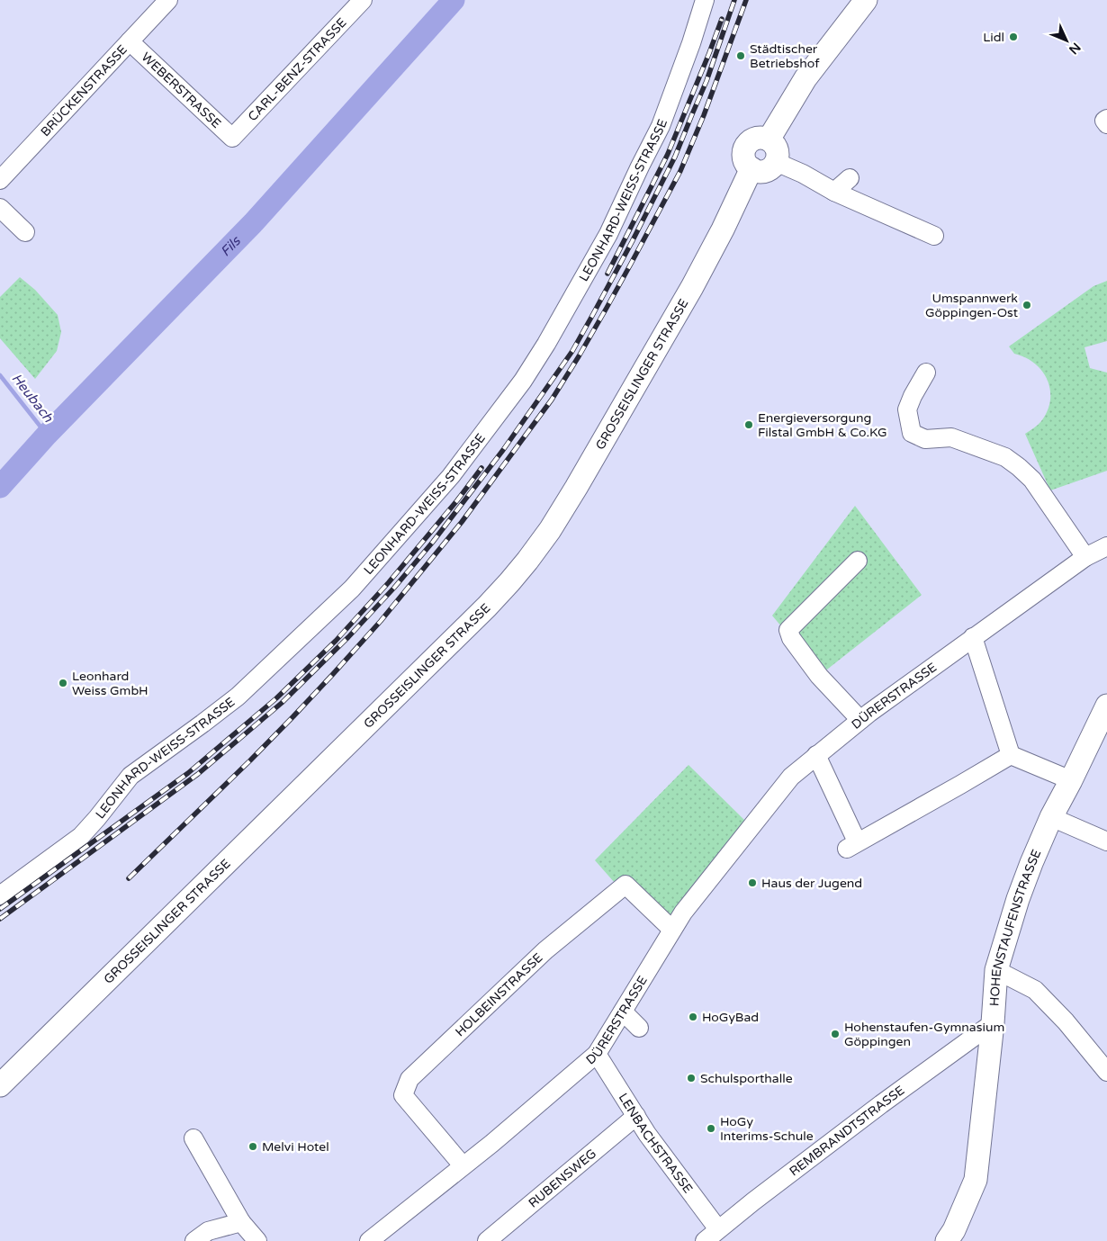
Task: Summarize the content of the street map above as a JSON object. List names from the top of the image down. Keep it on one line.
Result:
{"streets":{"main road":["GROSSEISLINGER STRASSE","HOHENSTAUFENSTRASSE"],"street":["CARL-BENZ-STRASSE","BRÜCKENSTRASSE","WEBERSTRASSE","LEONHARD-WEISS-STRASSE","DÜRERSTRASSE","HOLBEINSTRASSE","REMBRANDTSTRASSE","LENBACHSTRASSE","RUBENSWEG"]},"crossings":[["CARL-BENZ-STRASSE","WEBERSTRASSE"],["BRÜCKENSTRASSE","WEBERSTRASSE"],["DÜRERSTRASSE","HOLBEINSTRASSE"],["DÜRERSTRASSE","LENBACHSTRASSE"],["HOHENSTAUFENSTRASSE","REMBRANDTSTRASSE"],["REMBRANDTSTRASSE","LENBACHSTRASSE"],["LENBACHSTRASSE","RUBENSWEG"]],"water":["Fils","Heubach"],"places":["Lidl","Städtischer Betriebshof","Umspannwerk Göppingen-Ost","Energieversorgung Filstal GmbH & Co.KG","Leonhard Weiss GmbH","Haus der Jugend","HoGyBad","Hohenstaufen-Gymnasium Göppingen","Schulsporthalle","HoGy Interims-Schule","Melvi Hotel"],"north":"bottom right"}
